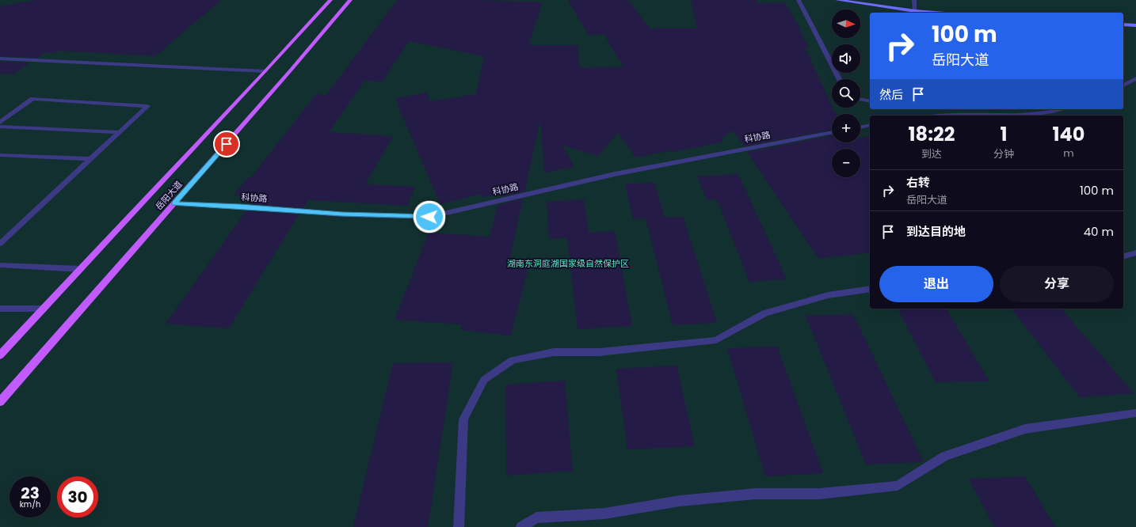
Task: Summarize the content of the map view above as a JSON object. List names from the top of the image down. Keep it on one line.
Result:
{"streets":{"main road":["岳阳大道"],"street":["科协路"]},"crossings":[["科协路","岳阳大道"]],"parks":["湖南东洞庭湖国家级自然保护区"],"north":"right","page":{"map_buttons":["+","−"],"turn":["100 m","岳阳大道"],"then":"然后","eta":["18:22","到达","1","分钟","140","m"],"list":[{"name":"右转","note":"岳阳大道","value":"100 m"},{"name":"到达目的地","value":"40 m"}],"buttons":["退出","分享"],"speed":"23 km/h","limit":"30"}}
